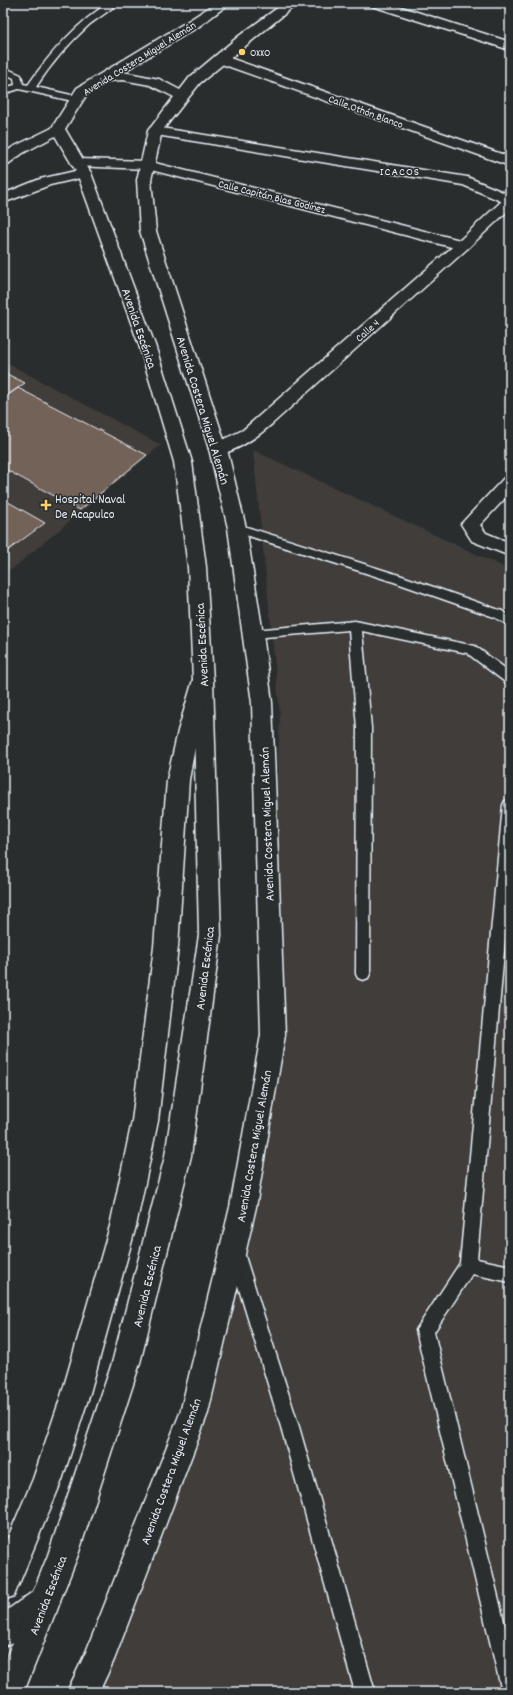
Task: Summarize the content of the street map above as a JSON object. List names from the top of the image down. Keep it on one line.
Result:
{"streets":{"main road":["Avenida Costera Miguel Alemán","Calle Othón Blanco","Calle Capitán Blas Godínez","Avenida Escénica","Calle 4"]},"crossings":[["Avenida Costera Miguel Alemán","Calle Othón Blanco"],["Avenida Costera Miguel Alemán","Calle Capitán Blas Godínez"],["Avenida Costera Miguel Alemán","Calle 4"],["Calle Capitán Blas Godínez","Avenida Escénica"],["Calle Capitán Blas Godínez","Calle 4"]],"districts":["ICACOS"],"places":{"other":["OXXO"],"health":["Hospital Naval De Acapulco"]}}
